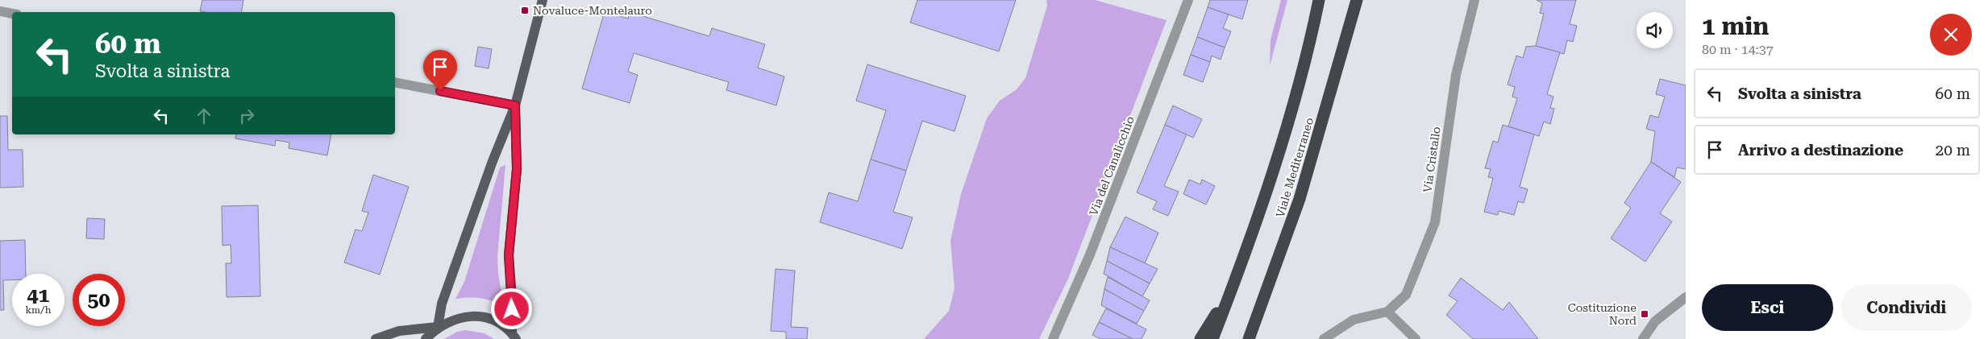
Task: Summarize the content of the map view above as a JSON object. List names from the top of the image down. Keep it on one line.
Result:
{"streets":{"highway":["Viale Mediterraneo"],"street":["Via Cristallo","Via del Canalicchio"]},"places":{"transit":["Novaluce-Montelauro","Costituzione Nord"]},"page":{"heading":["1 min","80 m · 14:37"],"turn":["60 m","Svolta a sinistra"],"list":[{"name":"Svolta a sinistra","value":"60 m"},{"name":"Arrivo a destinazione","value":"20 m"}],"speed":"41 km/h","limit":"50","buttons":["Esci","Condividi"]}}
